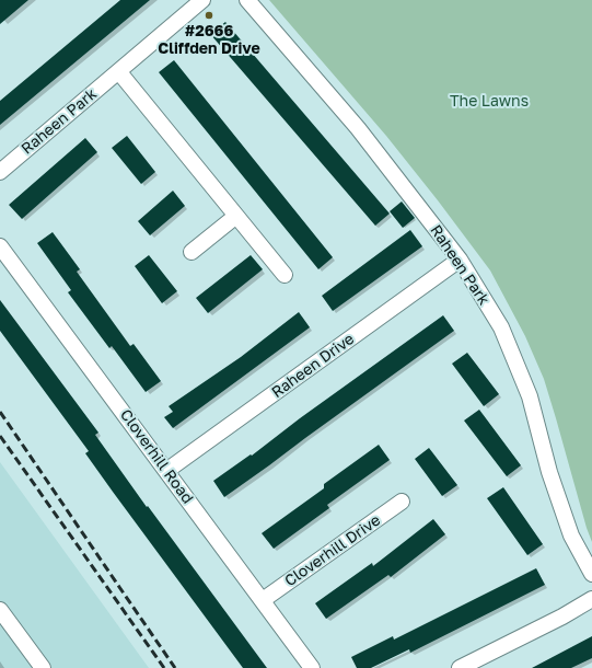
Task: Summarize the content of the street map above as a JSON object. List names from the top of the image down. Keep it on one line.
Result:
{"streets":{"street":["Raheen Park","Raheen Drive","Cloverhill Road","Cloverhill Drive"]},"crossings":[["Raheen Park","Raheen Drive"],["Raheen Drive","Cloverhill Road"],["Cloverhill Road","Cloverhill Drive"]],"parks":["The Lawns"],"places":["#2666 Cliffden Drive"]}
